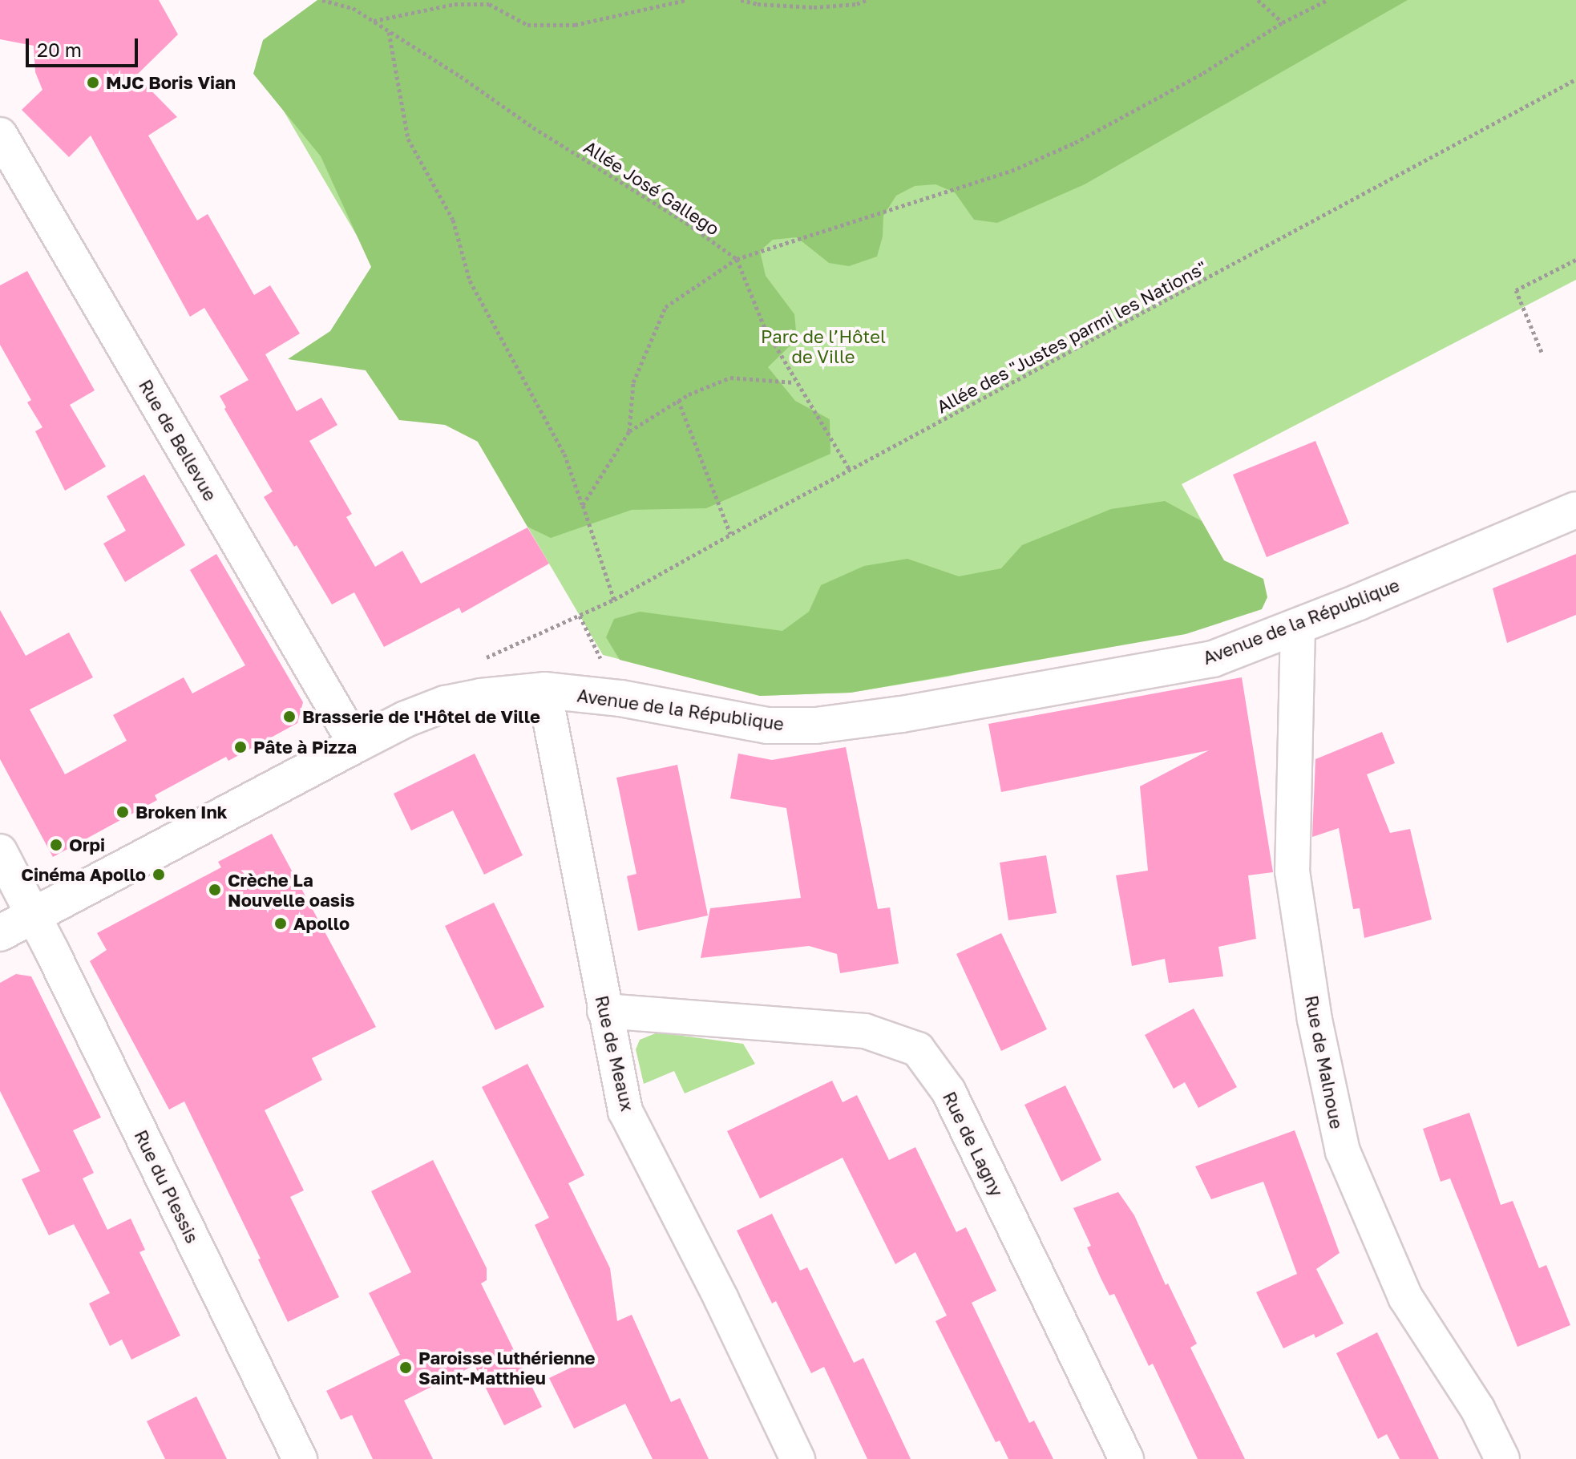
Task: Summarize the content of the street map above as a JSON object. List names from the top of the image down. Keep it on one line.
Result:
{"streets":{"street":["Rue de Bellevue","Avenue de la République","Rue de Meaux","Rue de Malnoue","Rue de Lagny","Rue du Plessis"],"path":["Allée José Gallego","Allée des \"Justes parmi les Nations\""]},"crossings":[["Rue de Bellevue","Avenue de la République"],["Avenue de la République","Rue de Meaux"],["Avenue de la République","Rue de Malnoue"],["Avenue de la République","Rue du Plessis"],["Rue de Meaux","Rue de Lagny"]],"parks":["Parc de l’Hôtel de Ville"],"places":["MJC Boris Vian","Brasserie de l'Hôtel de Ville","Pâte à Pizza","Broken Ink","Orpi","Cinéma Apollo","Crèche La Nouvelle oasis","Apollo","Paroisse luthérienne Saint-Matthieu"],"scale_bar":"20 m"}
